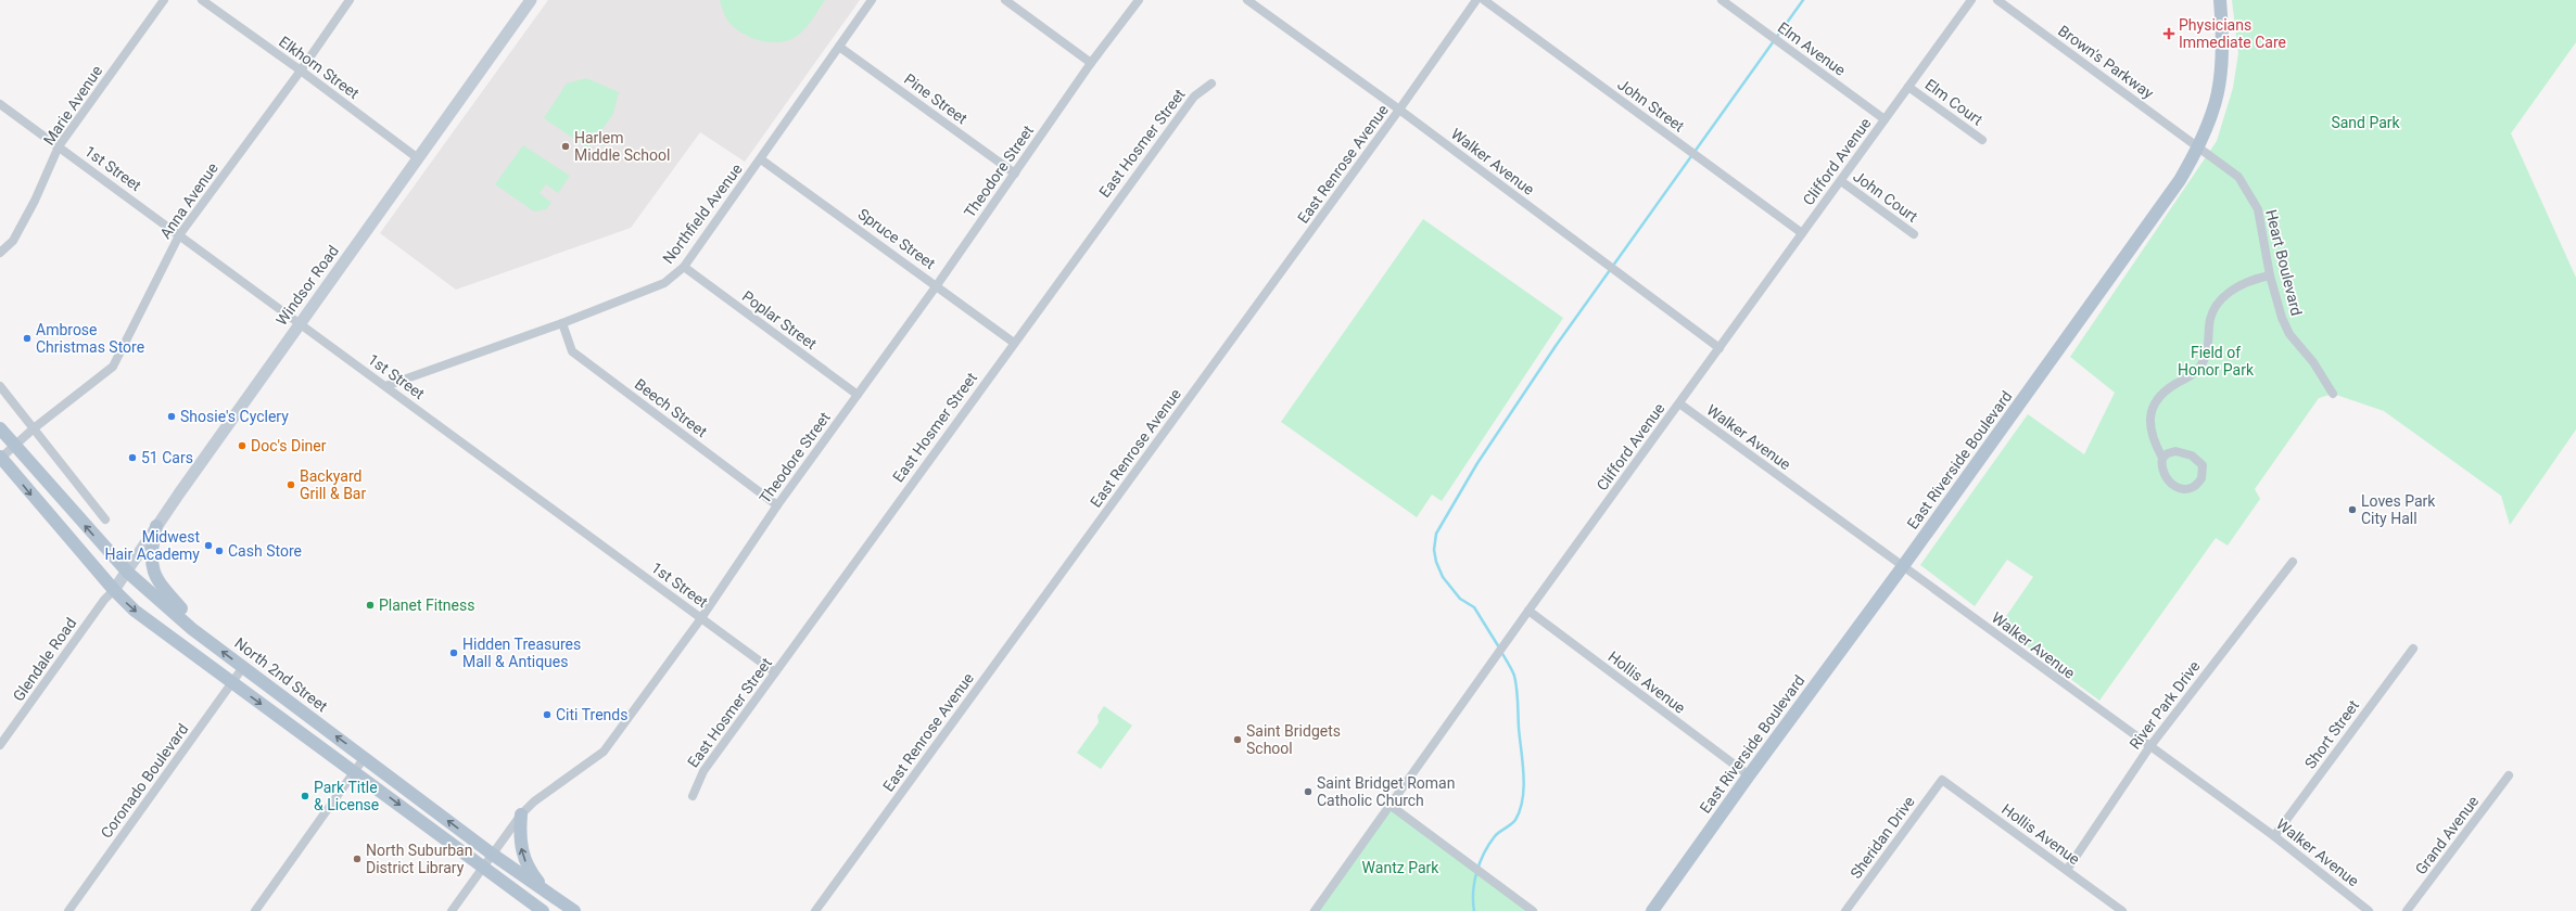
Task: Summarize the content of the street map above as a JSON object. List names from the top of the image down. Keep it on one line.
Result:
{"streets":{"main road":["East Riverside Boulevard","North 2nd Street"],"street":["Elm Avenue","Brown's Parkway","Elkhorn Street","Pine Street","Elm Court","Marie Avenue","John Street","East Hosmer Street","Walker Avenue","Clifford Avenue","East Renrose Avenue","1st Street","Theodore Street","John Court","Anna Avenue","Northfield Avenue","Spruce Street","Heart Boulevard","Windsor Road","Poplar Street","Beech Street","Glendale Road","Hollis Avenue","River Park Drive","Short Street","Coronado Boulevard","Grand Avenue","Sheridan Drive"]},"crossings":[["Elm Avenue","Clifford Avenue"],["Brown's Parkway","Heart Boulevard"],["Brown's Parkway","East Riverside Boulevard"],["Elkhorn Street","Anna Avenue"],["Elkhorn Street","Windsor Road"],["Pine Street","Theodore Street"],["Pine Street","Northfield Avenue"],["Elm Court","Clifford Avenue"],["Marie Avenue","1st Street"],["John Street","Clifford Avenue"],["East Hosmer Street","1st Street"],["East Hosmer Street","Spruce Street"],["Walker Avenue","Clifford Avenue"],["Walker Avenue","East Renrose Avenue"],["Walker Avenue","East Riverside Boulevard"],["Walker Avenue","River Park Drive"],["Walker Avenue","Short Street"],["Clifford Avenue","John Court"],["Clifford Avenue","Hollis Avenue"],["1st Street","Theodore Street"],["1st Street","Anna Avenue"],["1st Street","Northfield Avenue"],["1st Street","Windsor Road"],["Theodore Street","Spruce Street"],["Theodore Street","Poplar Street"],["Theodore Street","Beech Street"],["Theodore Street","North 2nd Street"],["Anna Avenue","North 2nd Street"],["Northfield Avenue","Spruce Street"],["Northfield Avenue","Poplar Street"],["Northfield Avenue","Beech Street"],["Heart Boulevard","East Riverside Boulevard"],["Windsor Road","Glendale Road"],["Windsor Road","North 2nd Street"],["East Riverside Boulevard","Hollis Avenue"],["North 2nd Street","Coronado Boulevard"],["Hollis Avenue","River Park Drive"],["Hollis Avenue","Sheridan Drive"]],"parks":["Sand Park","Field of Honor Park","Wantz Park"],"places":{"health":["Physicians Immediate Care"],"other":["Harlem Middle School","Ambrose Christmas Store","Shosie's Cyclery","Doc's Diner","51 Cars","Backyard Grill & Bar","Loves Park City Hall","Midwest Hair Academy","Cash Store","Planet Fitness","Hidden Treasures Mall & Antiques","Citi Trends","Saint Bridgets School","Saint Bridget Roman Catholic Church","Park Title & License","North Suburban District Library"]}}
